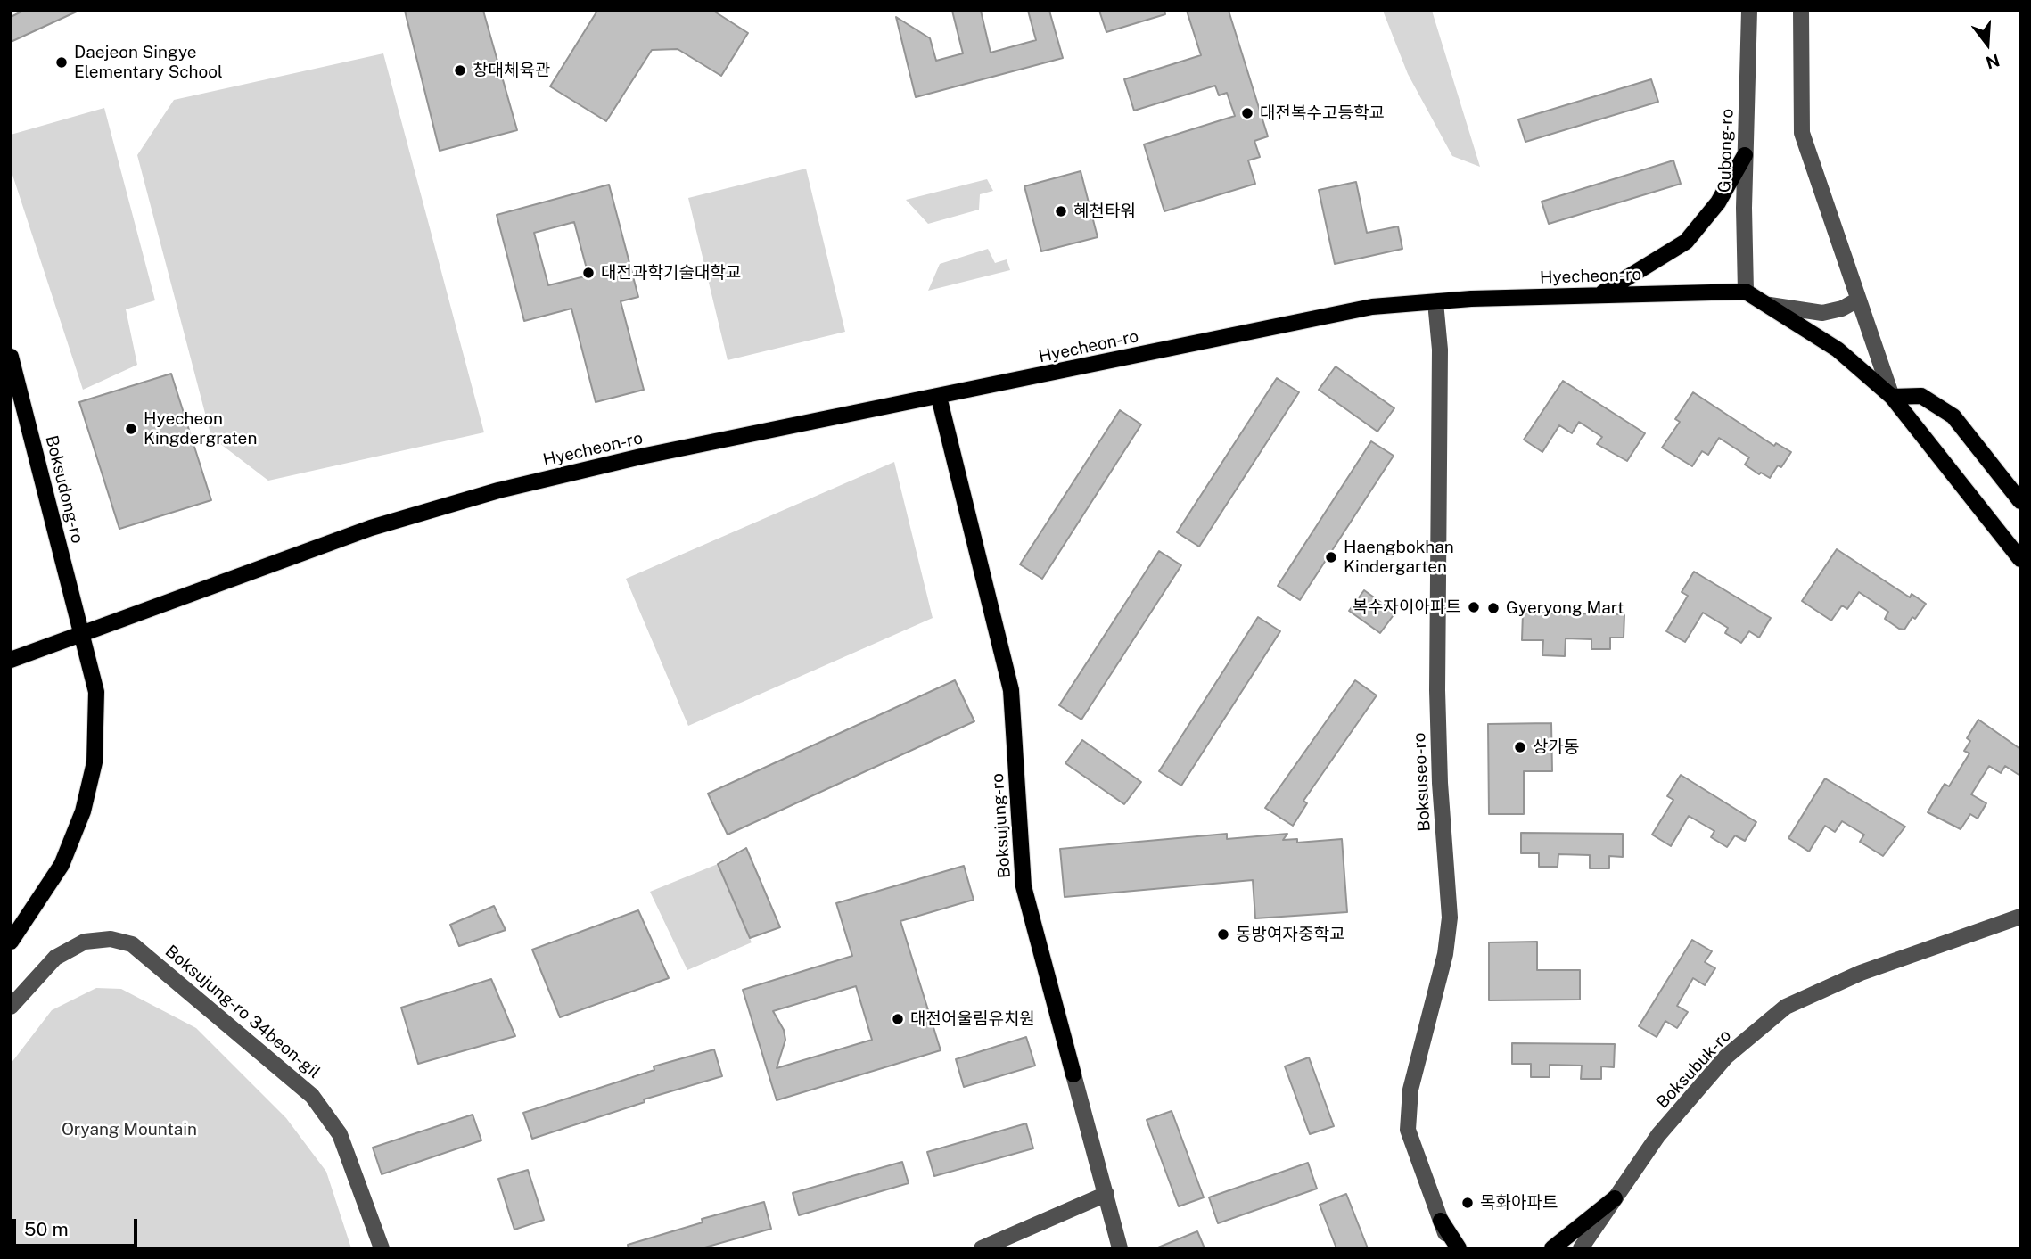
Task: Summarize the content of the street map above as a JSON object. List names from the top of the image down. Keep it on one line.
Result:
{"streets":{"main road":["Hyecheon-ro","Boksudong-ro","Boksujung-ro"],"street":["Gubong-ro","Boksuseo-ro","Boksujung-ro 34beon-gil","Boksubuk-ro"]},"crossings":[["Gubong-ro","Hyecheon-ro"],["Hyecheon-ro","Boksudong-ro"],["Hyecheon-ro","Boksuseo-ro"],["Hyecheon-ro","Boksujung-ro"]],"parks":["Oryang Mountain"],"places":["Daejeon Singye Elementary School","창대체육관","대전복수고등학교","혜천타워","대전과학기술대학교","Hyecheon Kingdergraten","Haengbokhan Kindergarten","복수자이아파트","Gyeryong Mart","상가동","동방여자중학교","대전어울림유치원","목화아파트"],"scale_bar":"50 m","north":"bottom"}
